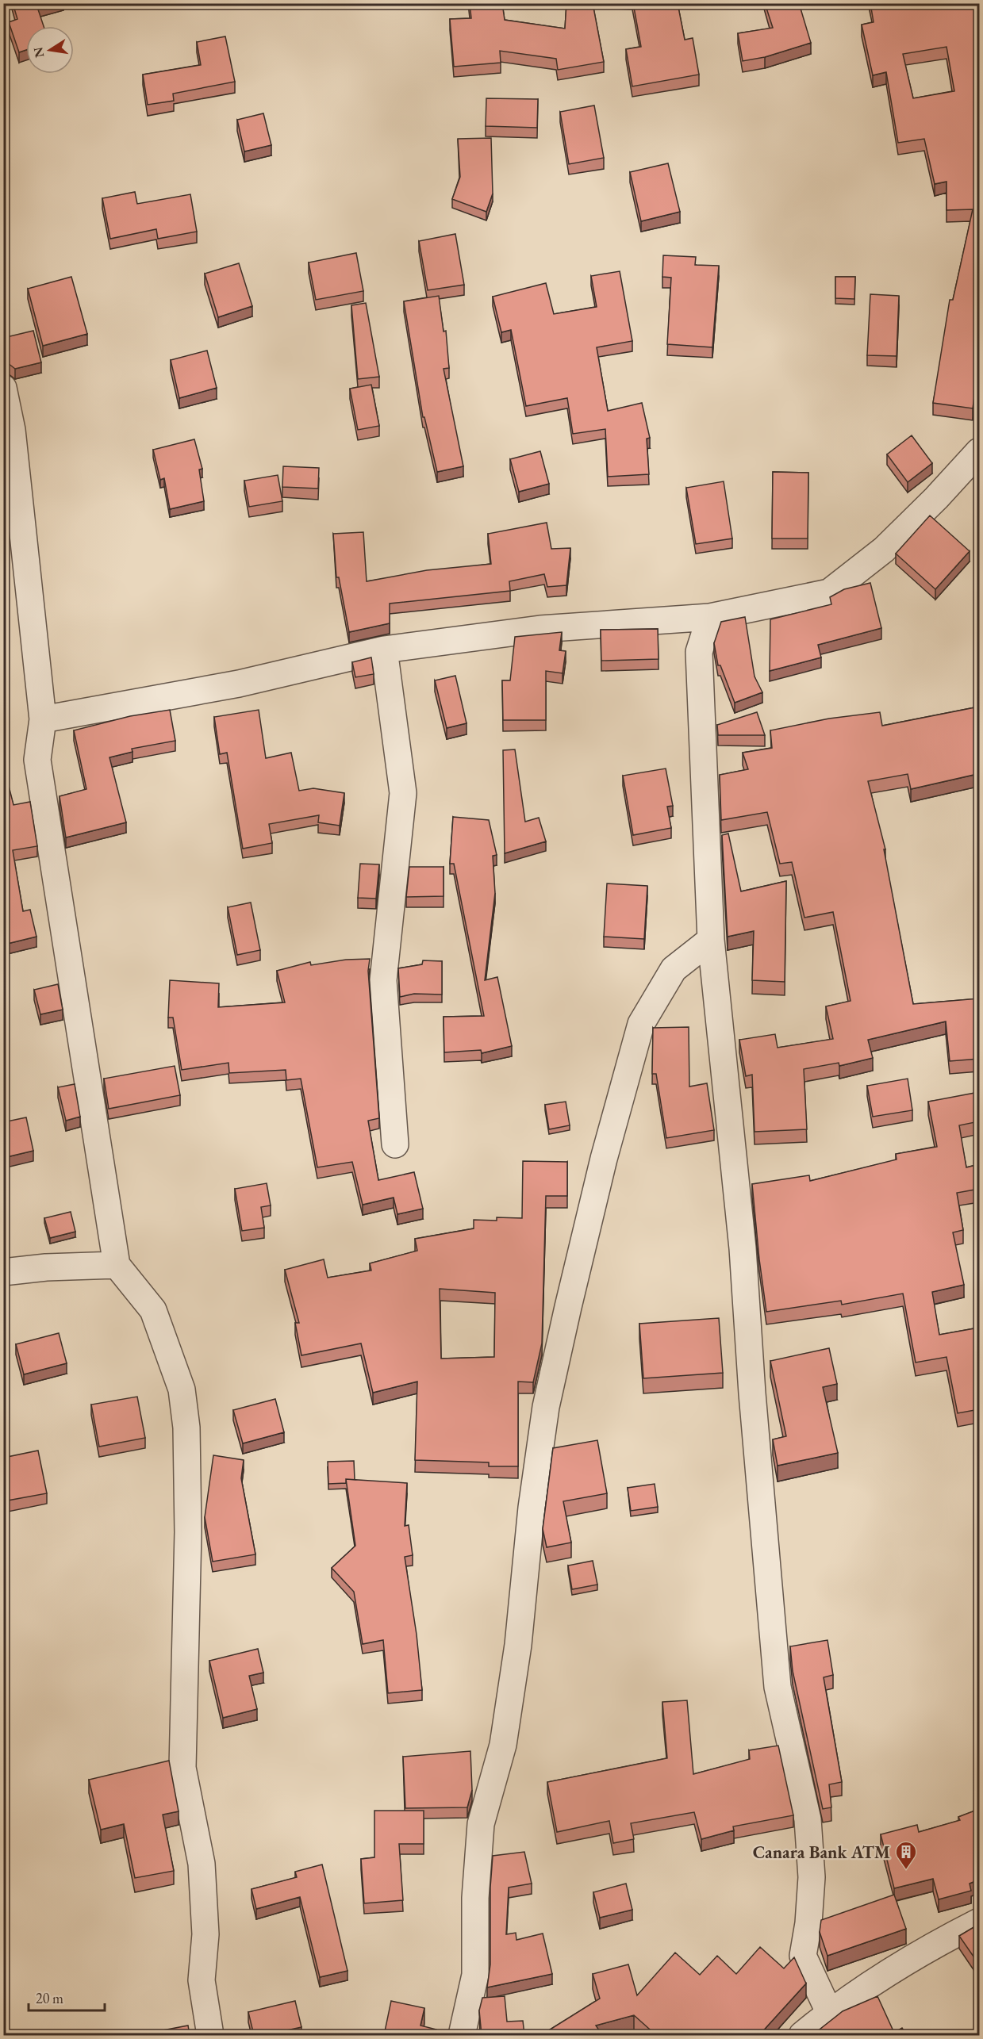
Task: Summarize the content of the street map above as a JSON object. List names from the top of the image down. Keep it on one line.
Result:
{"places":{"building":["Canara Bank ATM"]},"scale_bar":"20 m","north":"left"}
